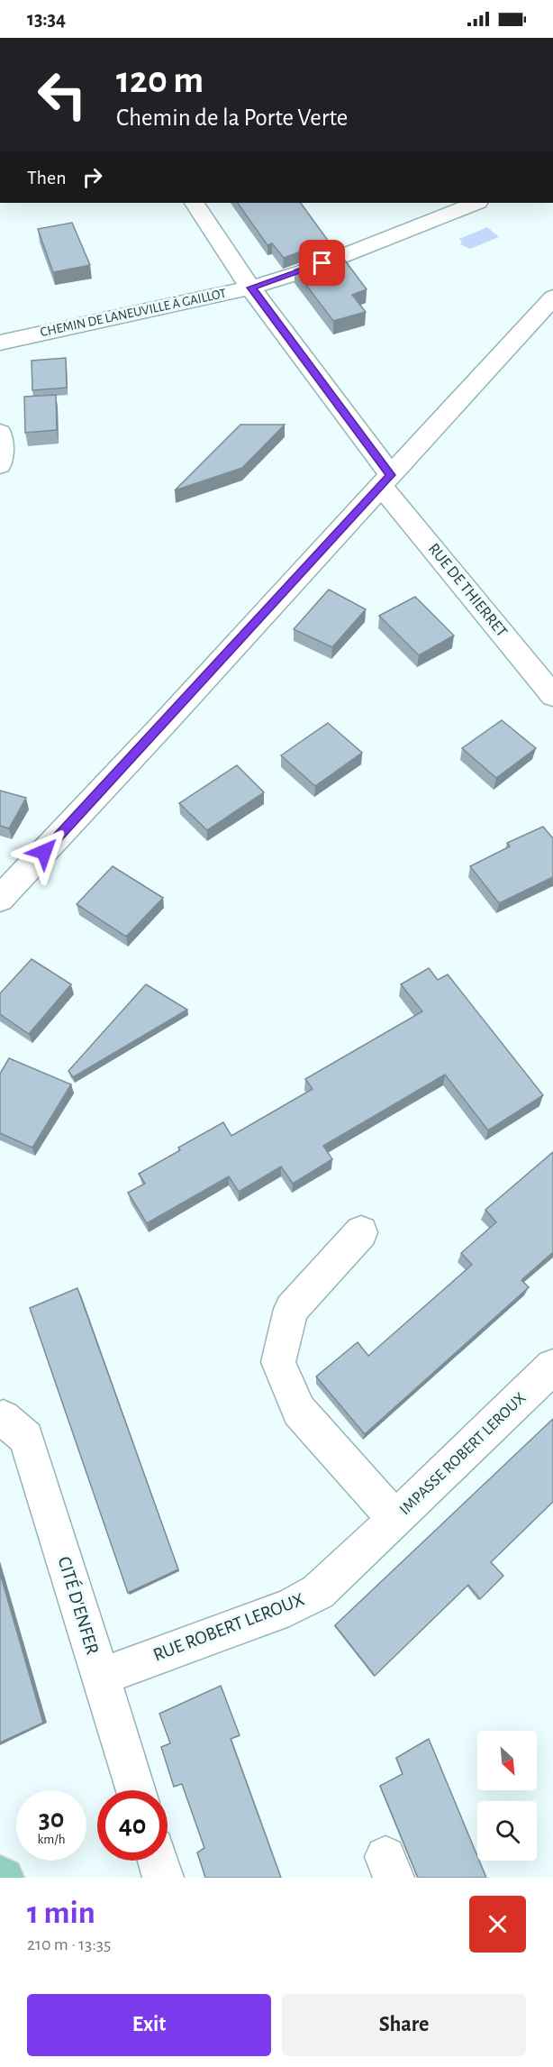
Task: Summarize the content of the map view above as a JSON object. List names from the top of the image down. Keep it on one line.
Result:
{"streets":{"street":["CHEMIN DE LANEUVILLE À GAILLOT","RUE DE THIERRET","IMPASSE ROBERT LEROUX","CITÉ D'ENFER","RUE ROBERT LEROUX"]},"crossings":[["CHEMIN DE LANEUVILLE À GAILLOT","RUE DE THIERRET"],["IMPASSE ROBERT LEROUX","RUE ROBERT LEROUX"],["CITÉ D'ENFER","RUE ROBERT LEROUX"]],"north":"bottom right","page":{"status":"13:34","turn":["120 m","Chemin de la Porte Verte"],"then":"Then","speed":"30 km/h","limit":"40","heading":["1 min","210 m · 13:35"],"buttons":["Exit","Share"]}}
